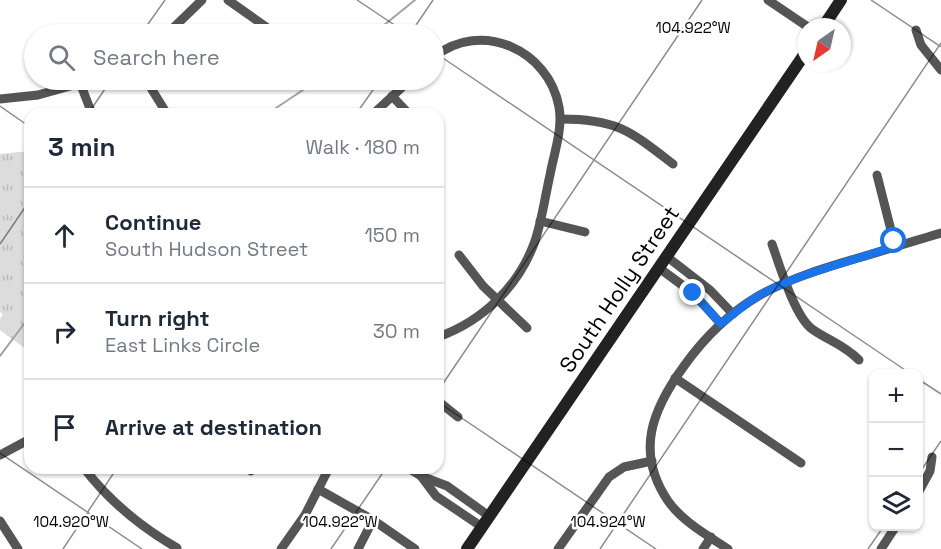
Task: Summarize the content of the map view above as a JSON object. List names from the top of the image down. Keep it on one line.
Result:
{"streets":{"main road":["South Holly Street"]},"north":"bottom left","page":{"search":"Search here","heading":["3 min","Walk · 180 m"],"list":[["Continue","South Hudson Street","150 m"],["Turn right","East Links Circle","30 m"],"Arrive at destination"],"map_buttons":["+","−"]},"coordinates":["104.922°W","104.920°W","104.924°W"]}
